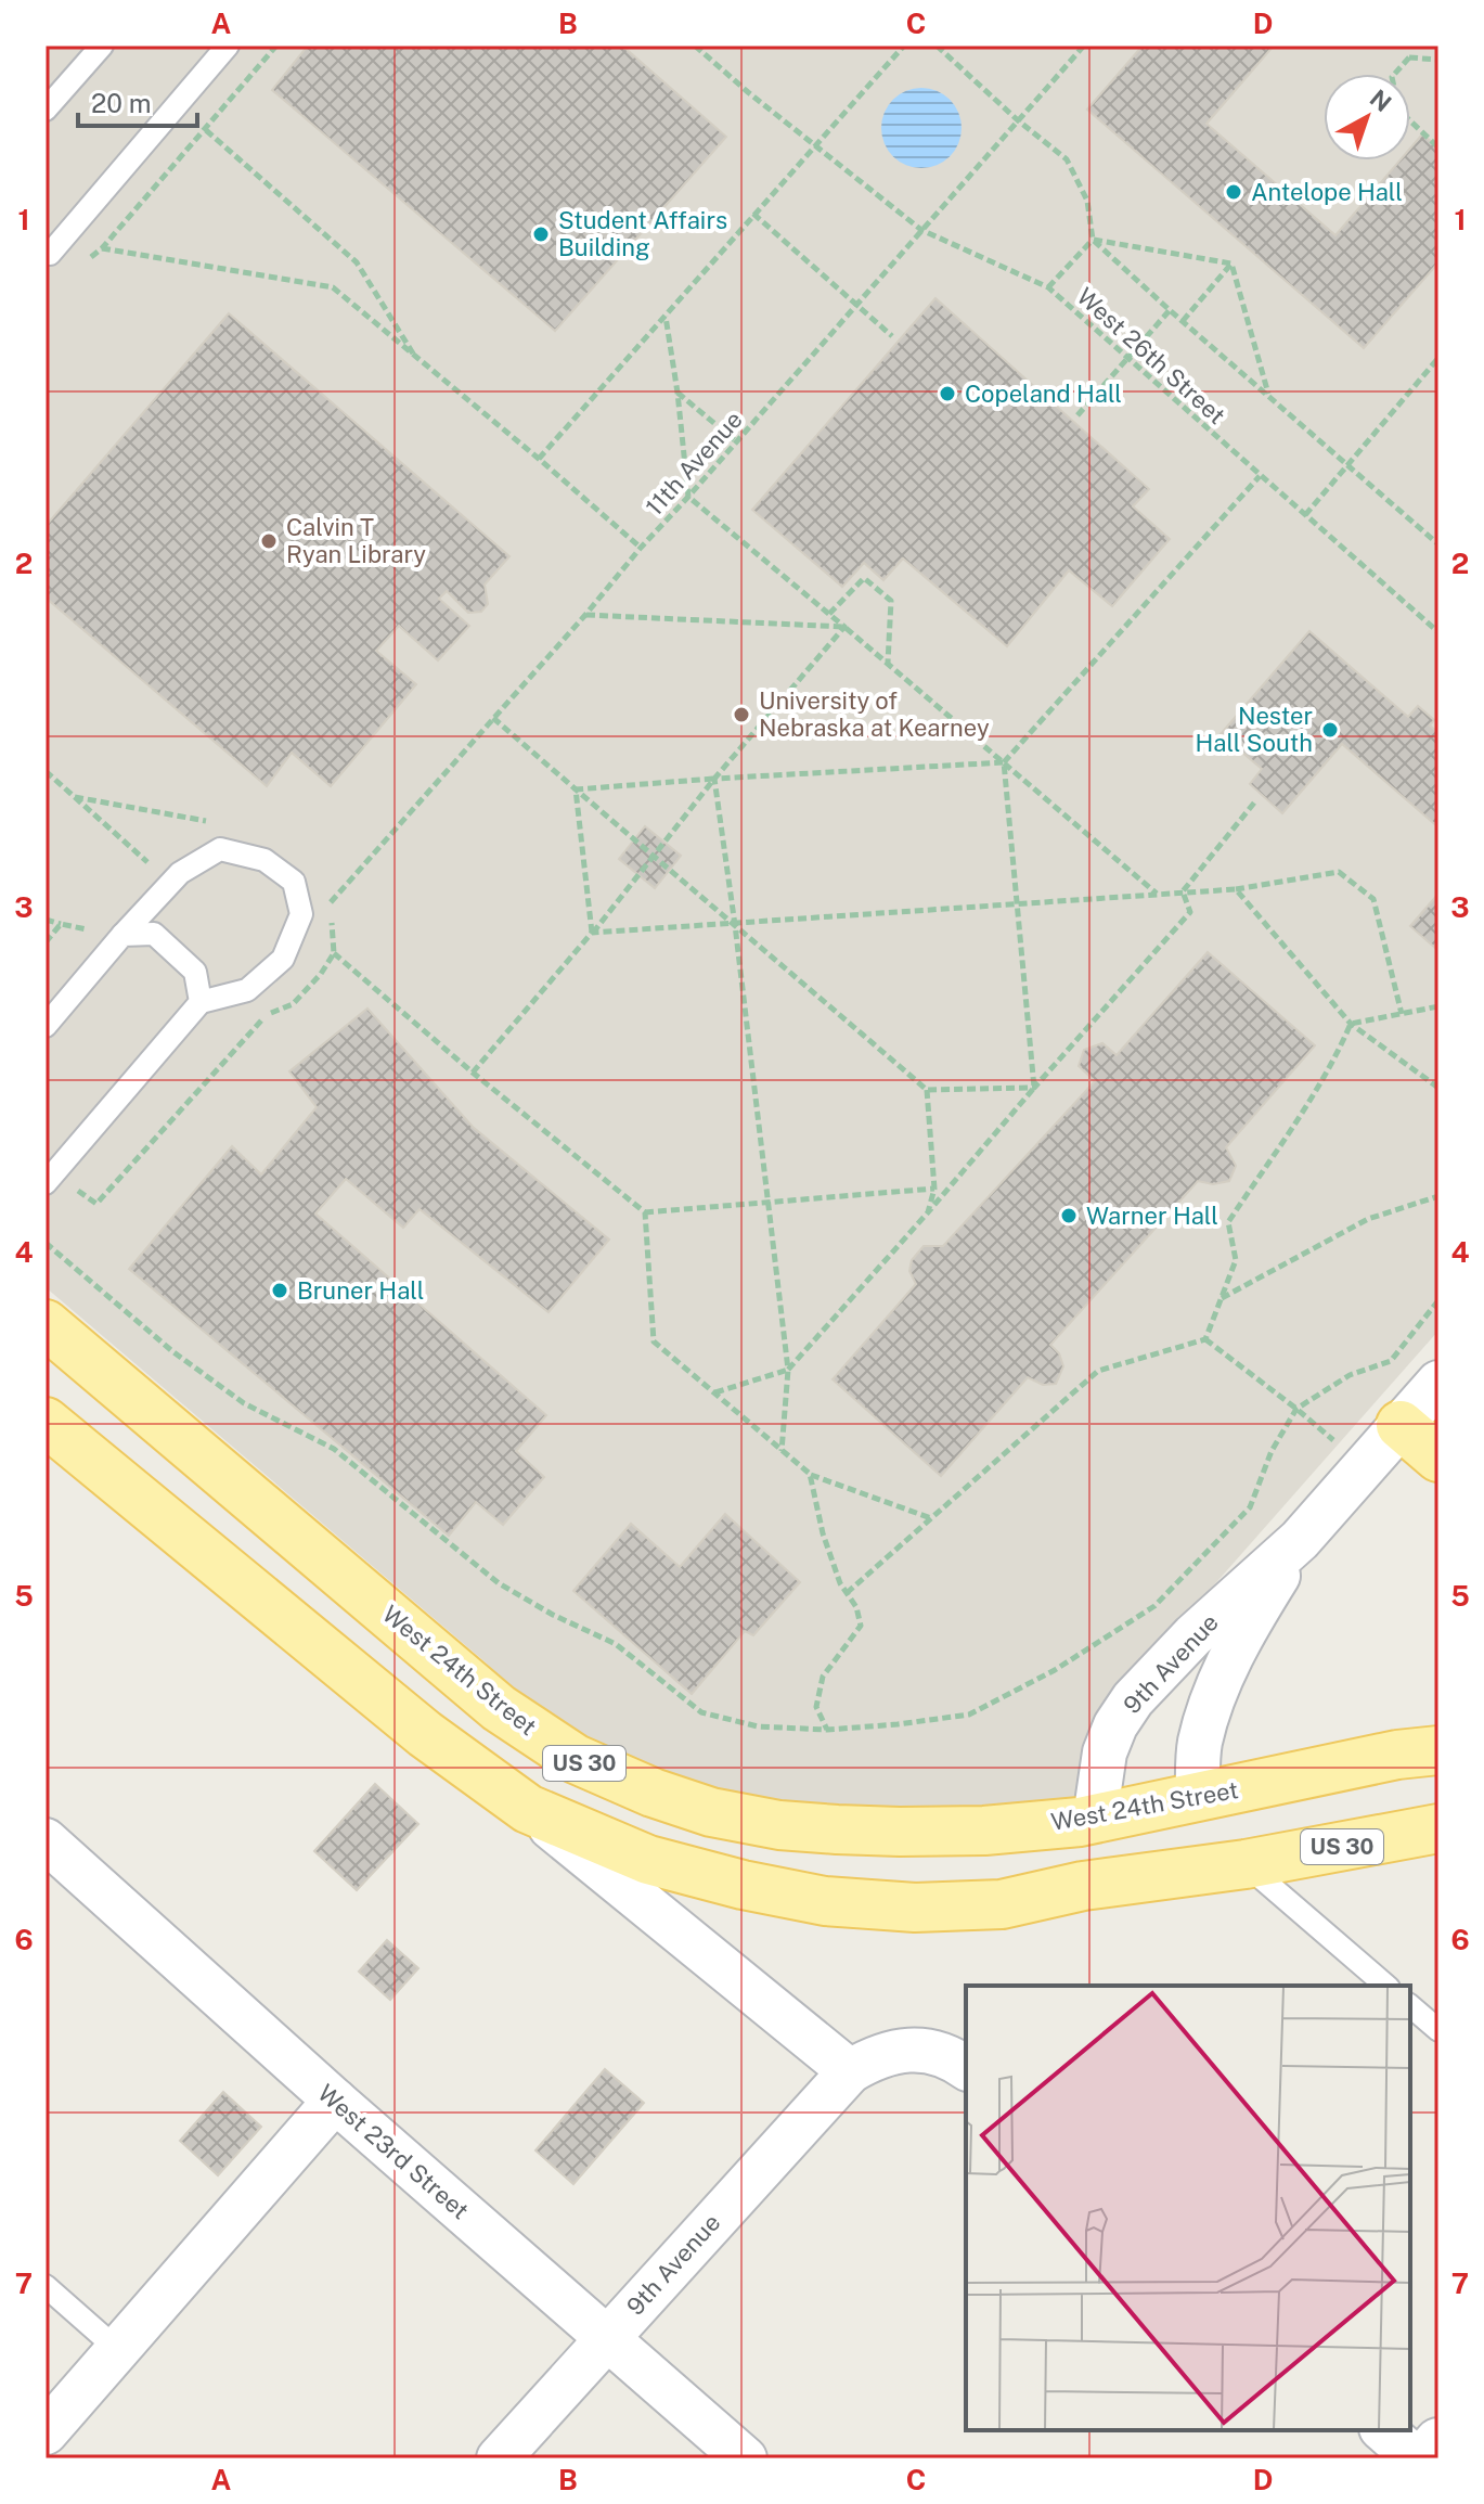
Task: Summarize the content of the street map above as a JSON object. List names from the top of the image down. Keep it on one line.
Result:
{"streets":{"main road":["West 24th Street","US 30"],"street":["9th Avenue","West 23rd Street"],"path":["West 26th Street","11th Avenue"]},"crossings":[["West 26th Street","11th Avenue"],["9th Avenue","West 24th Street"],["9th Avenue","West 23rd Street"]],"places":["Antelope Hall","Student Affairs Building","Copeland Hall","Calvin T Ryan Library","University of Nebraska at Kearney","Nester Hall South","Warner Hall","Bruner Hall"],"scale_bar":"20 m","north":"top right","grid":{"columns":["A","B","C","D"],"rows":["1","2","3","4","5","6","7"]}}
